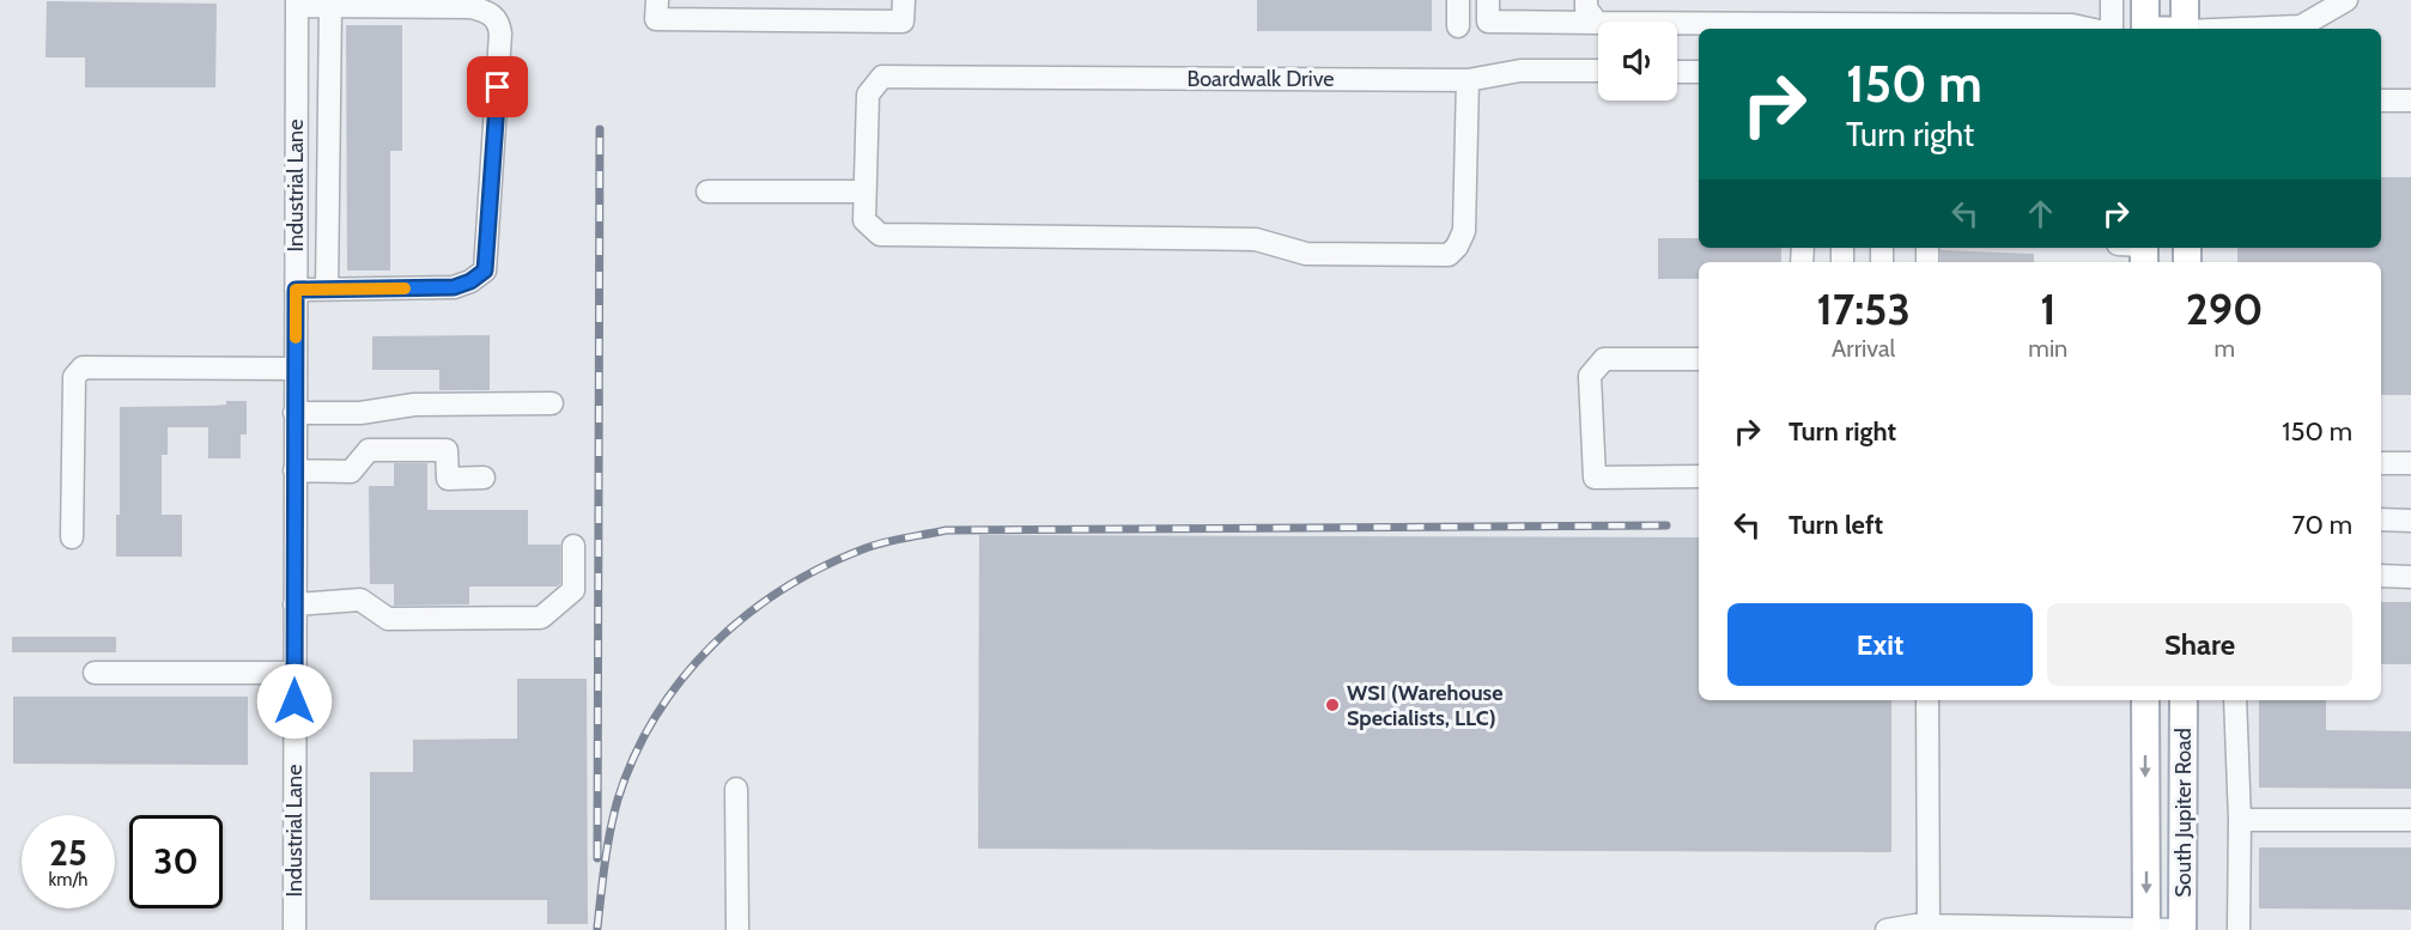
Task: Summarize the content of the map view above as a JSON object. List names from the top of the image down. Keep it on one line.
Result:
{"streets":{"main road":["South Jupiter Road"],"street":["Boardwalk Drive","Industrial Lane"]},"places":["WSI (Warehouse Specialists, LLC)"],"page":{"turn":["150 m","Turn right"],"eta":["17:53","Arrival","1","min","290","m"],"list":[{"name":"Turn right","value":"150 m"},{"name":"Turn left","value":"70 m"}],"buttons":["Exit","Share"],"speed":"25 km/h","limit":"30"}}
